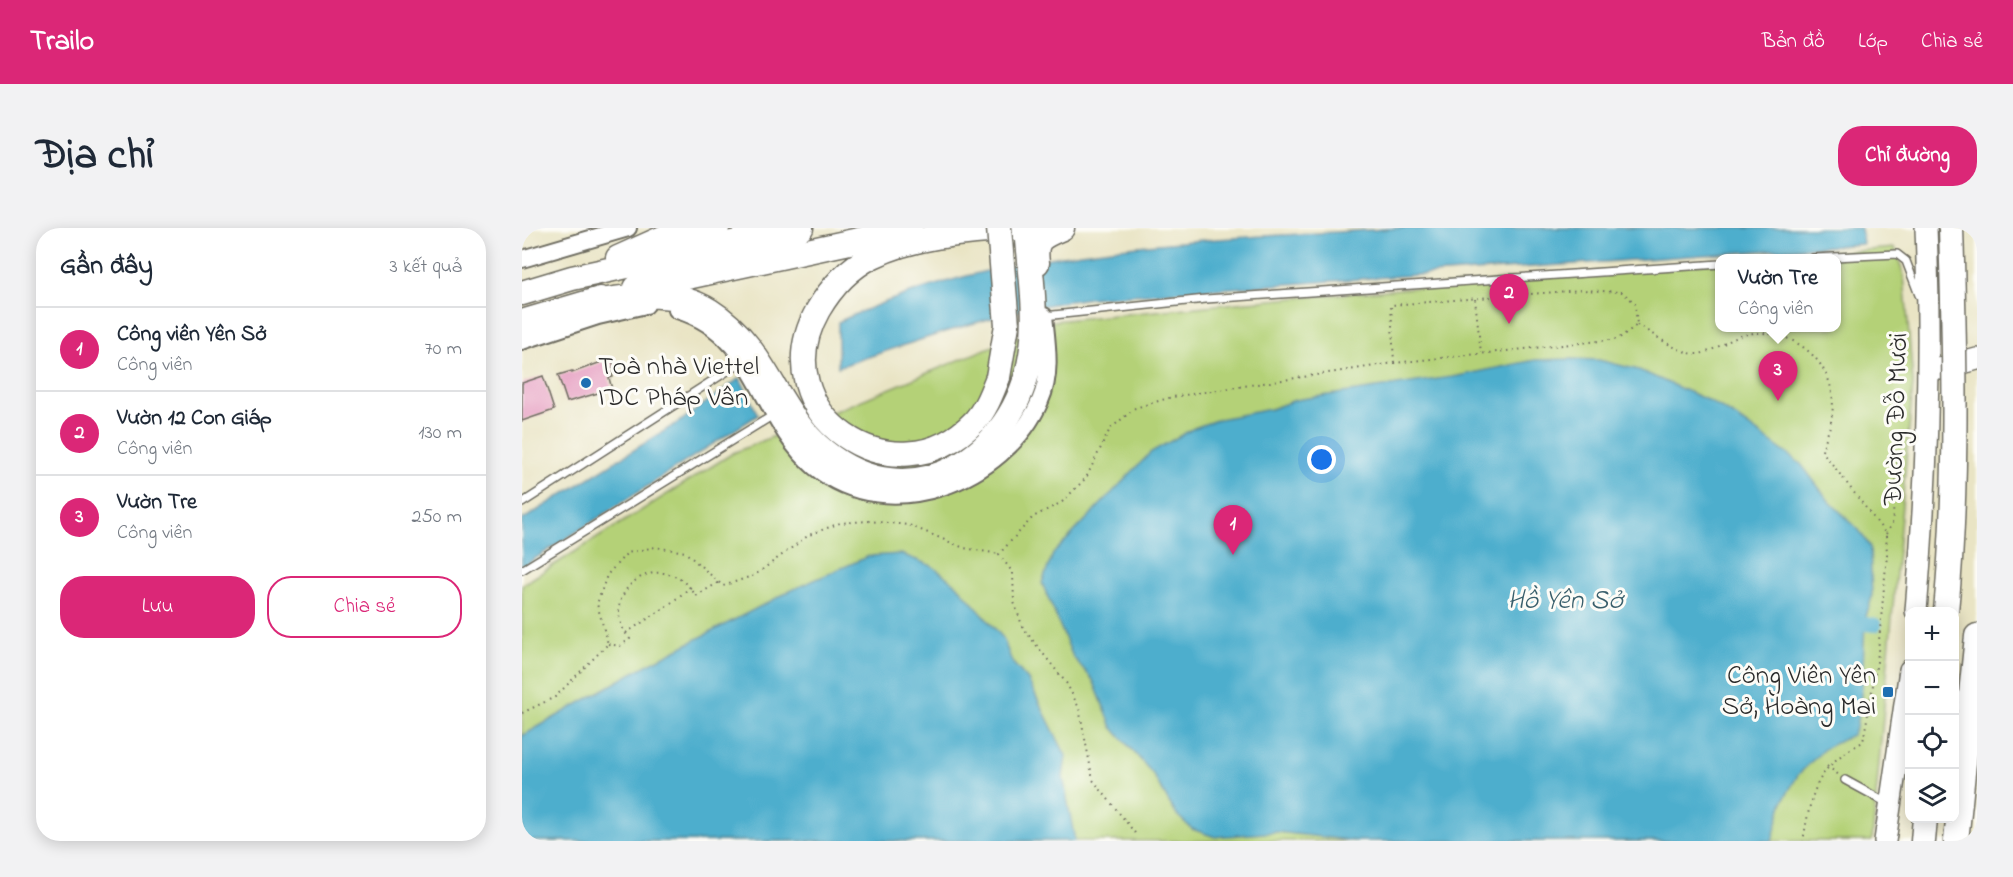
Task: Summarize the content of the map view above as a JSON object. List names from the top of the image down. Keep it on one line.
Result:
{"streets":{"main road":["Đường Đỗ Mười"]},"water":["Hồ Yên Sở"],"places":{"other":["Toà nhà Viettel IDC Pháp Vân"],"transit":["Công Viên Yên Sở, Hoàng Mai"]},"page":{"header":"Trailo","nav":["Bản đồ","Lớp","Chia sẻ"],"title":"Địa chỉ","buttons":["Chỉ đường",["Lưu","Chia sẻ"]],"heading":["Gần đây","3 kết quả"],"popup":["Vườn Tre","Công viên"],"pins":["2","3","1"],"list":[{"mark":"1","name":"Công viên Yên Sở","note":"Công viên","value":"70 m"},{"mark":"2","name":"Vườn 12 Con Giáp","note":"Công viên","value":"130 m"},{"mark":"3","name":"Vườn Tre","note":"Công viên","value":"250 m"}],"map_buttons":["+","−"]}}
